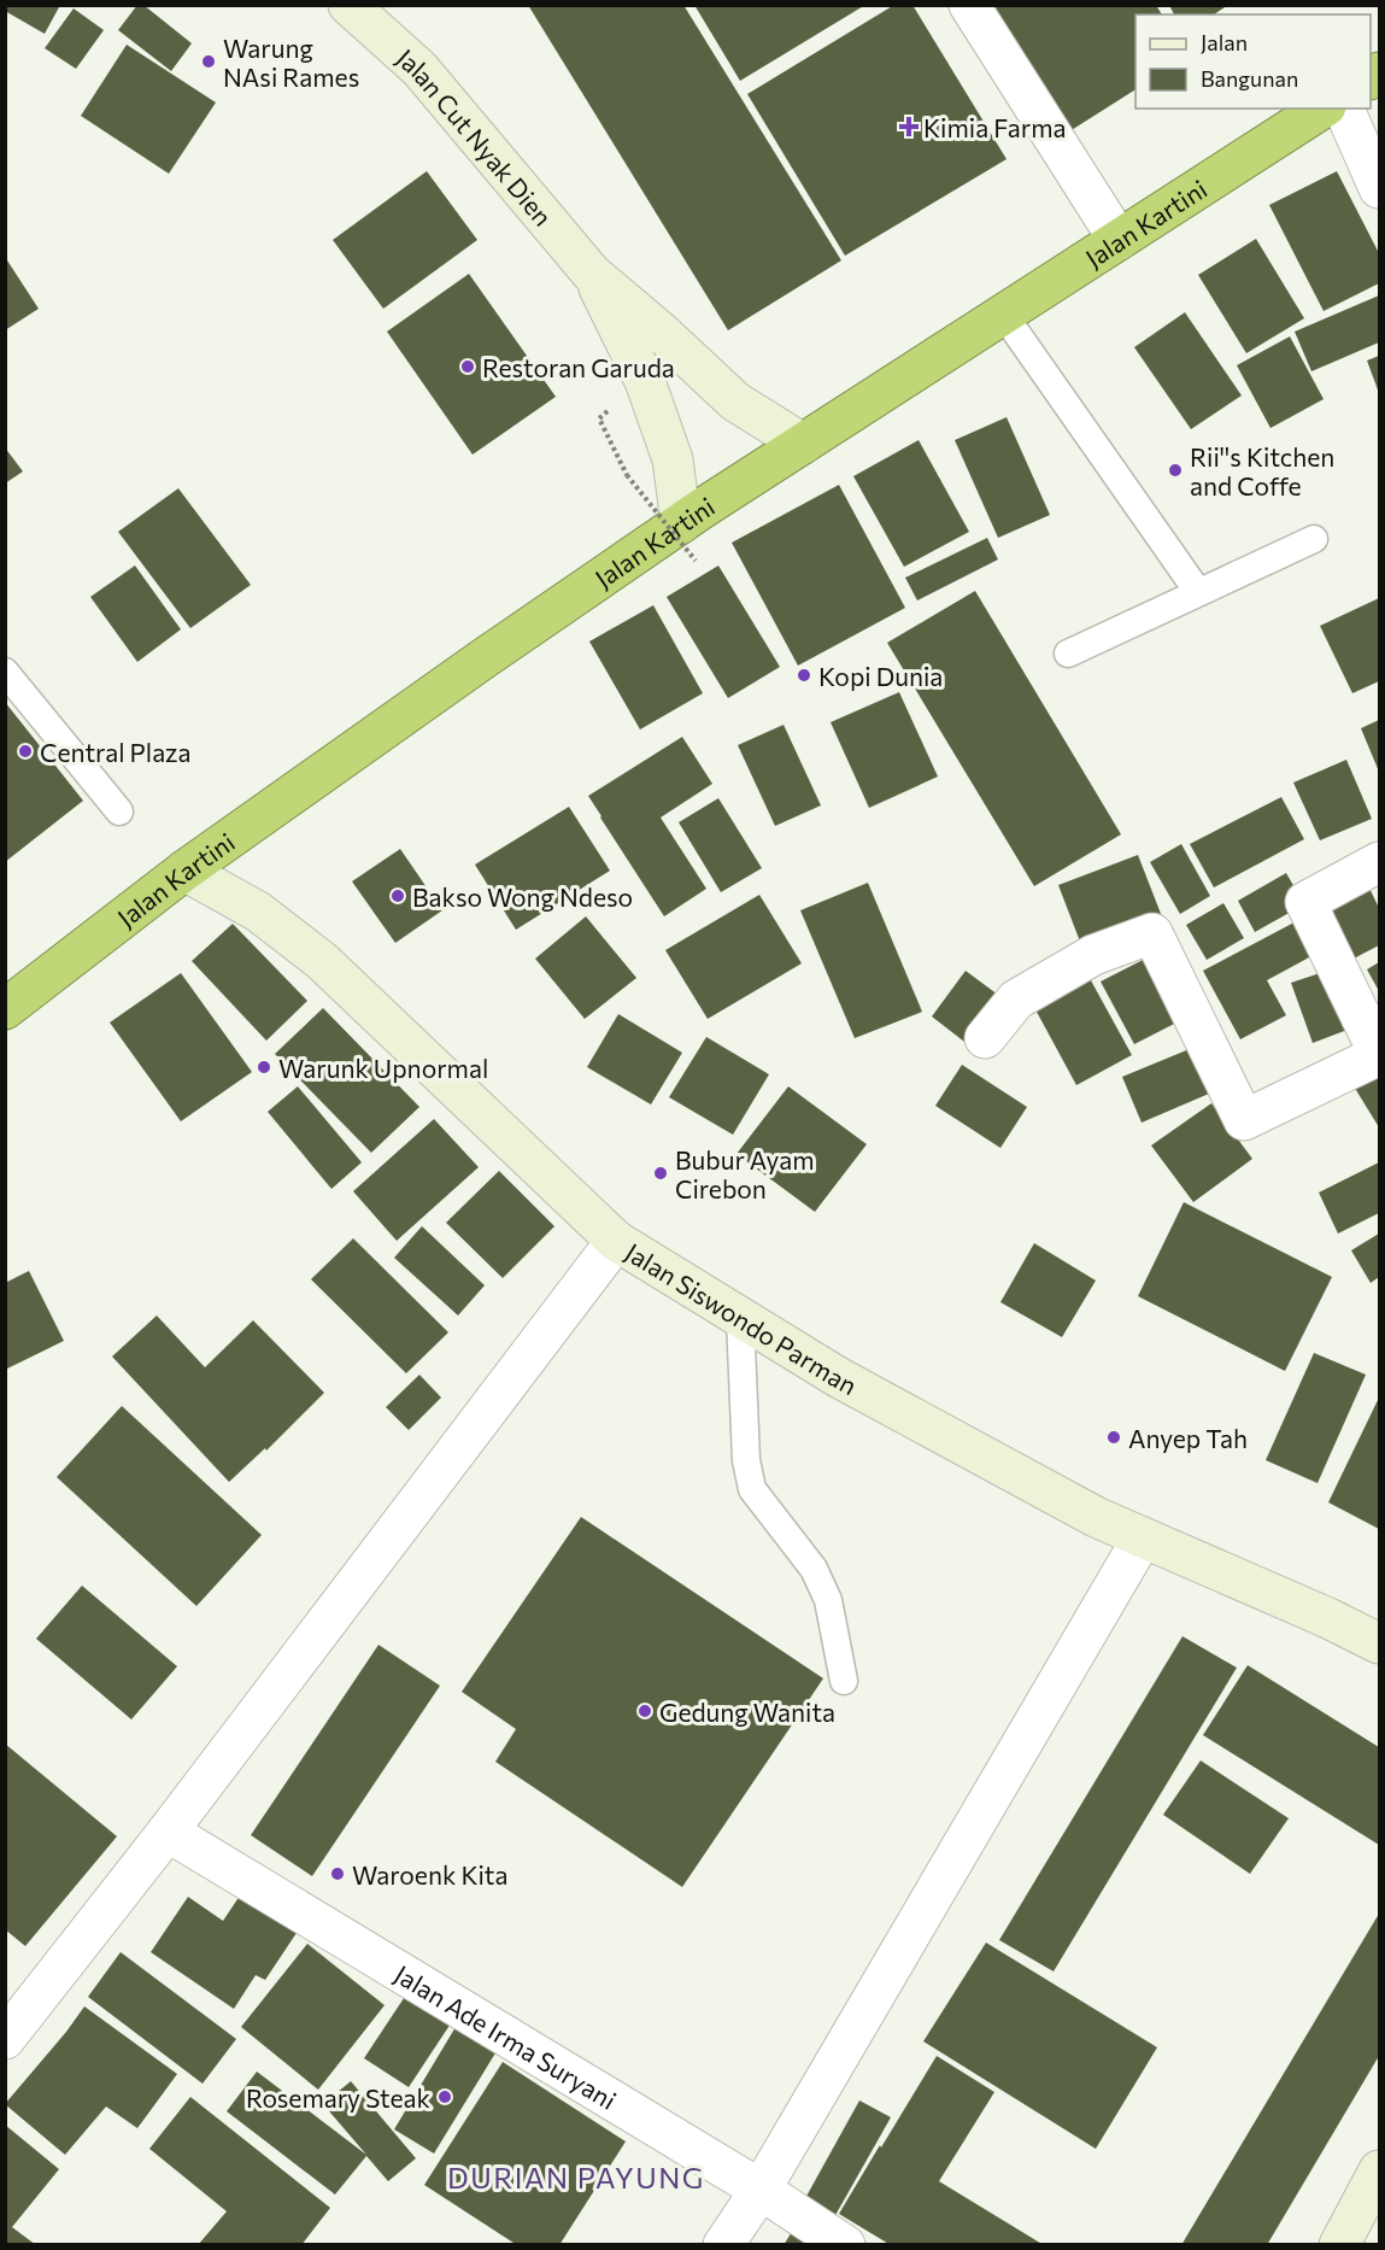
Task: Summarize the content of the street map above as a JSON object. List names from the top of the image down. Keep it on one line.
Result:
{"streets":{"highway":["Jalan Kartini"],"street":["Jalan Cut Nyak Dien","Jalan Siswondo Parman","Jalan Ade Irma Suryani"]},"crossings":[["Jalan Cut Nyak Dien","Jalan Kartini"],["Jalan Kartini","Jalan Siswondo Parman"]],"districts":["DURIAN PAYUNG"],"places":{"other":["Warung NAsi Rames","Restoran Garuda","Rii''s Kitchen and Coffe","Kopi Dunia","Central Plaza","Bakso Wong Ndeso","Warunk Upnormal","Bubur Ayam Cirebon","Anyep Tah","Gedung Wanita","Waroenk Kita","Rosemary Steak"],"health":["Kimia Farma"]},"legend":["Jalan","Bangunan"]}
